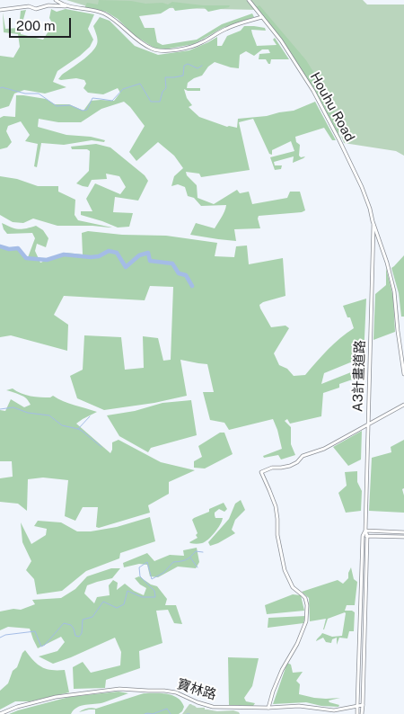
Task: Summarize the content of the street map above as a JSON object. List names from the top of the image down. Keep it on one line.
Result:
{"streets":{"street":["Houhu Road","A3計畫道路","寶林路"]},"crossings":[["Houhu Road","A3計畫道路"]],"scale_bar":"200 m"}
